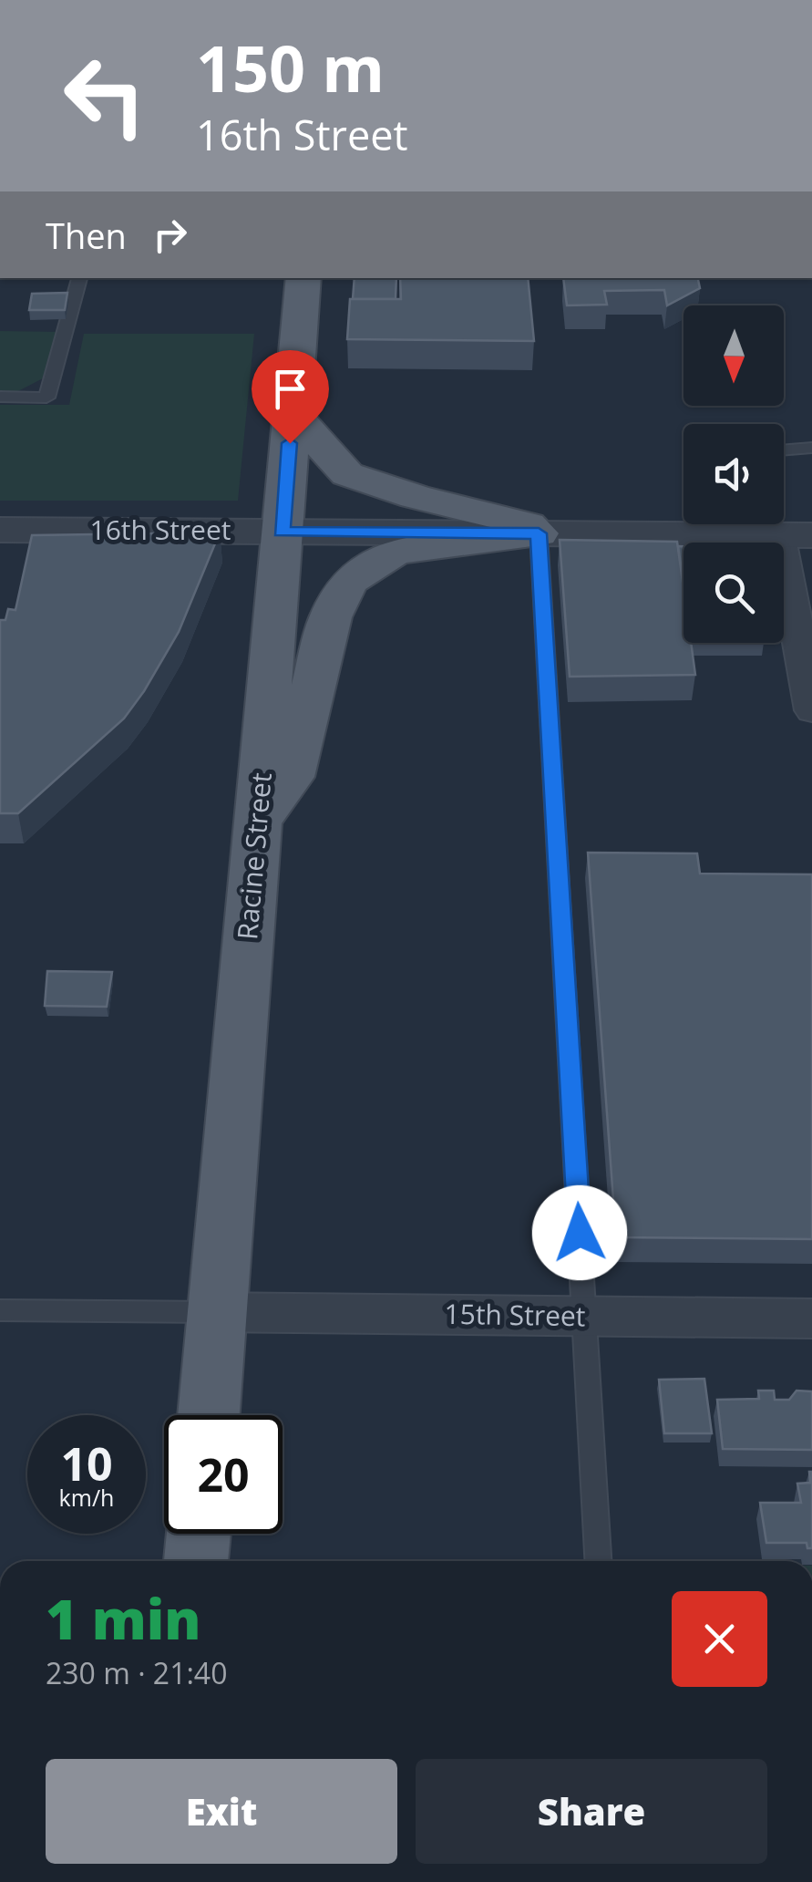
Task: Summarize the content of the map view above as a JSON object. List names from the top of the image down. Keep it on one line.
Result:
{"streets":{"main road":["Racine Street"],"street":["16th Street","15th Street"]},"crossings":[["16th Street","Racine Street"],["Racine Street","15th Street"]],"north":"bottom","page":{"turn":["150 m","16th Street"],"then":"Then","speed":"10 km/h","limit":"20","heading":["1 min","230 m · 21:40"],"buttons":["Exit","Share"]}}
